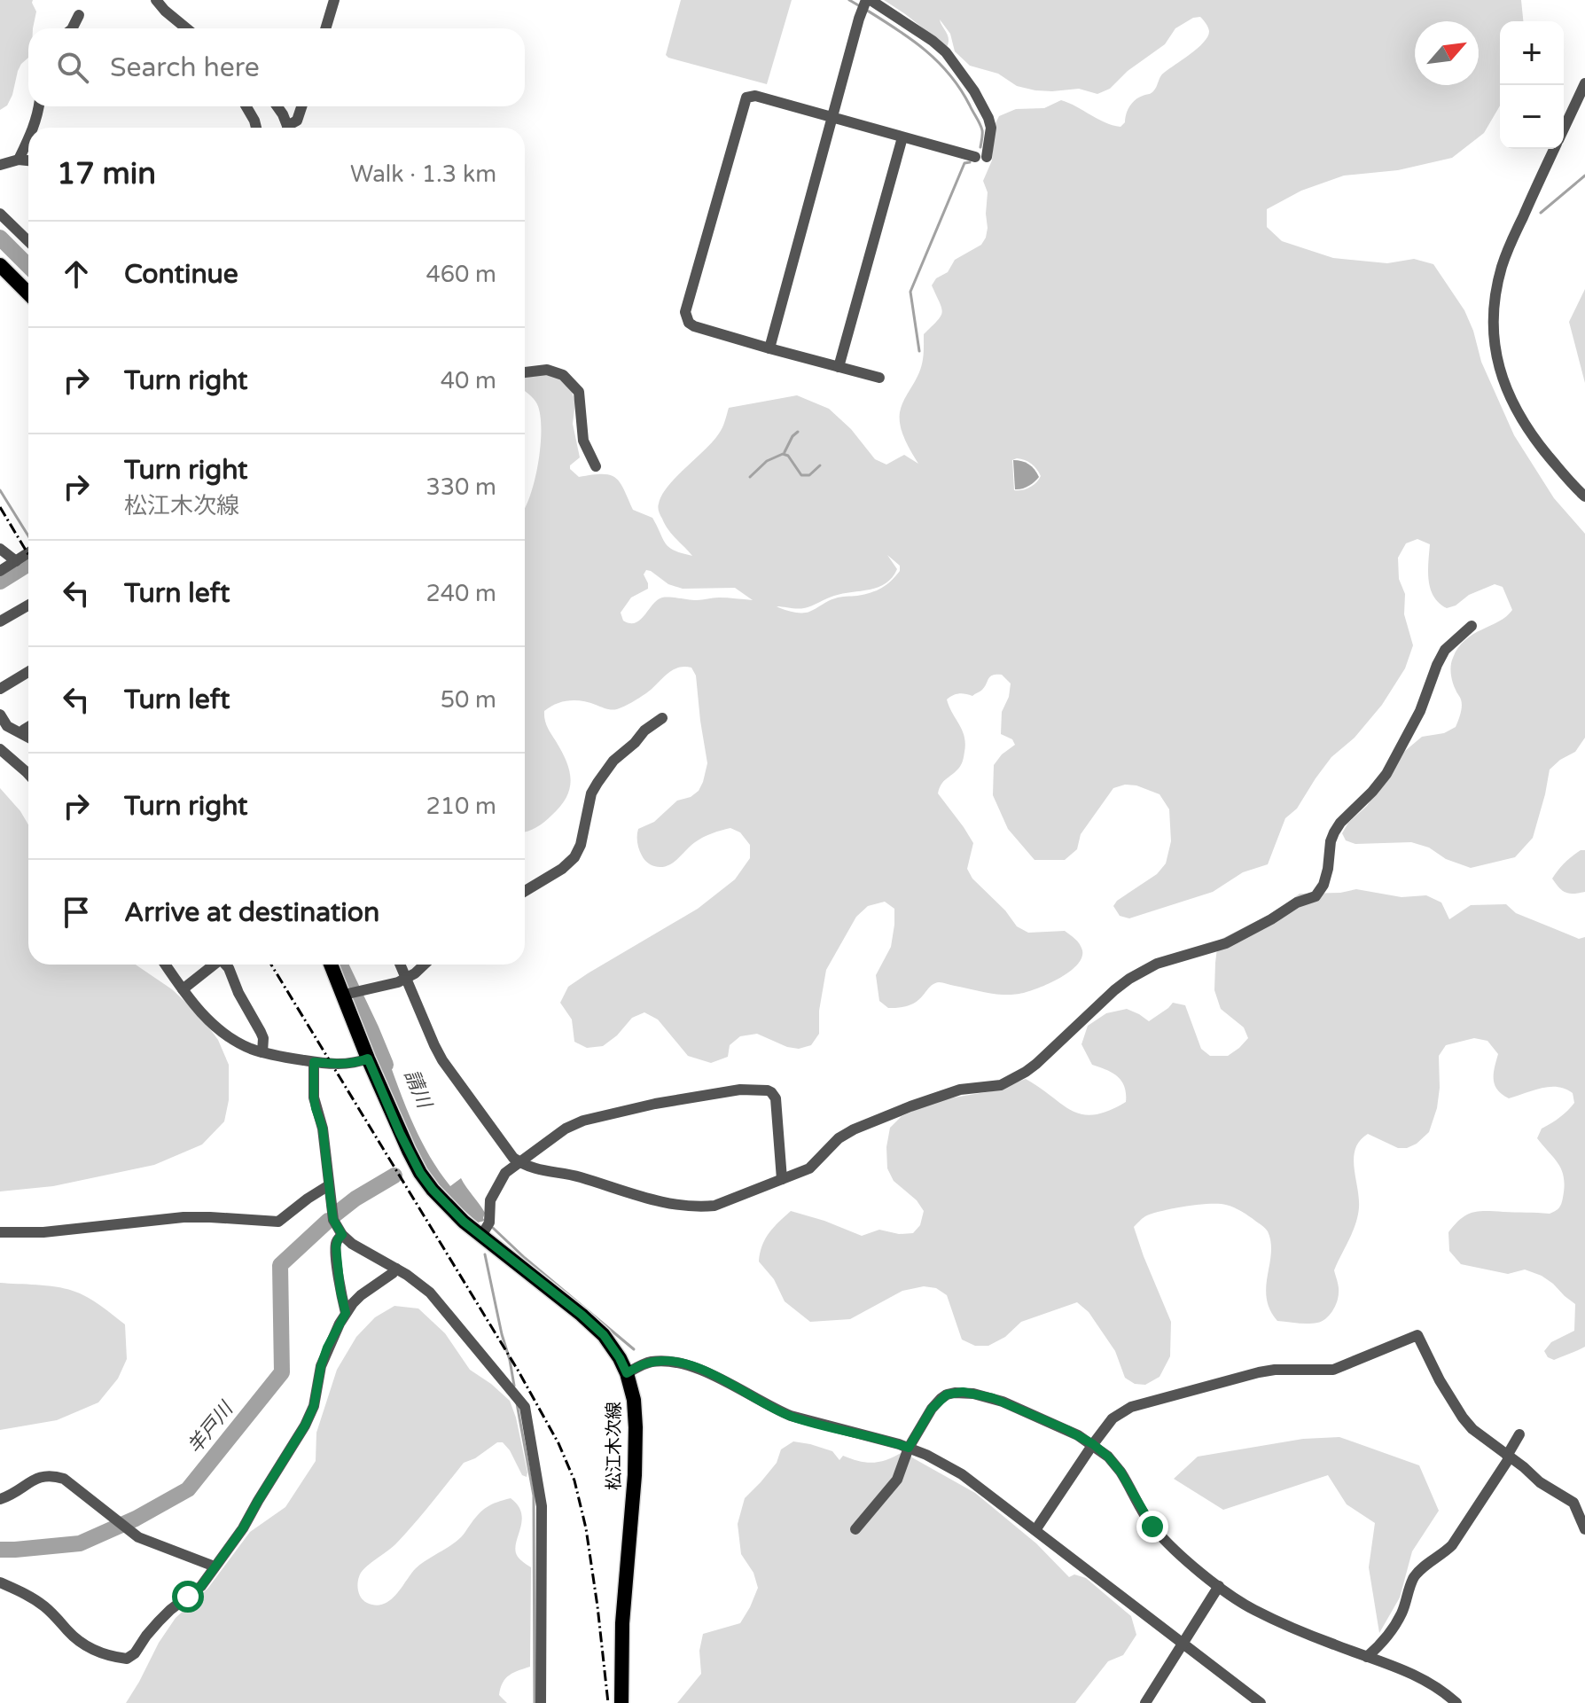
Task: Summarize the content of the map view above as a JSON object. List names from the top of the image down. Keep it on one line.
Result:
{"streets":{"main road":["松江木次線"]},"water":["請川","羊戸川"],"north":"top right","page":{"map_buttons":["+","−"],"search":"Search here","heading":["17 min","Walk · 1.3 km"],"list":[["Continue","460 m"],["Turn right","40 m"],["Turn right","松江木次線","330 m"],["Turn left","240 m"],["Turn left","50 m"],["Turn right","210 m"],"Arrive at destination"]}}
